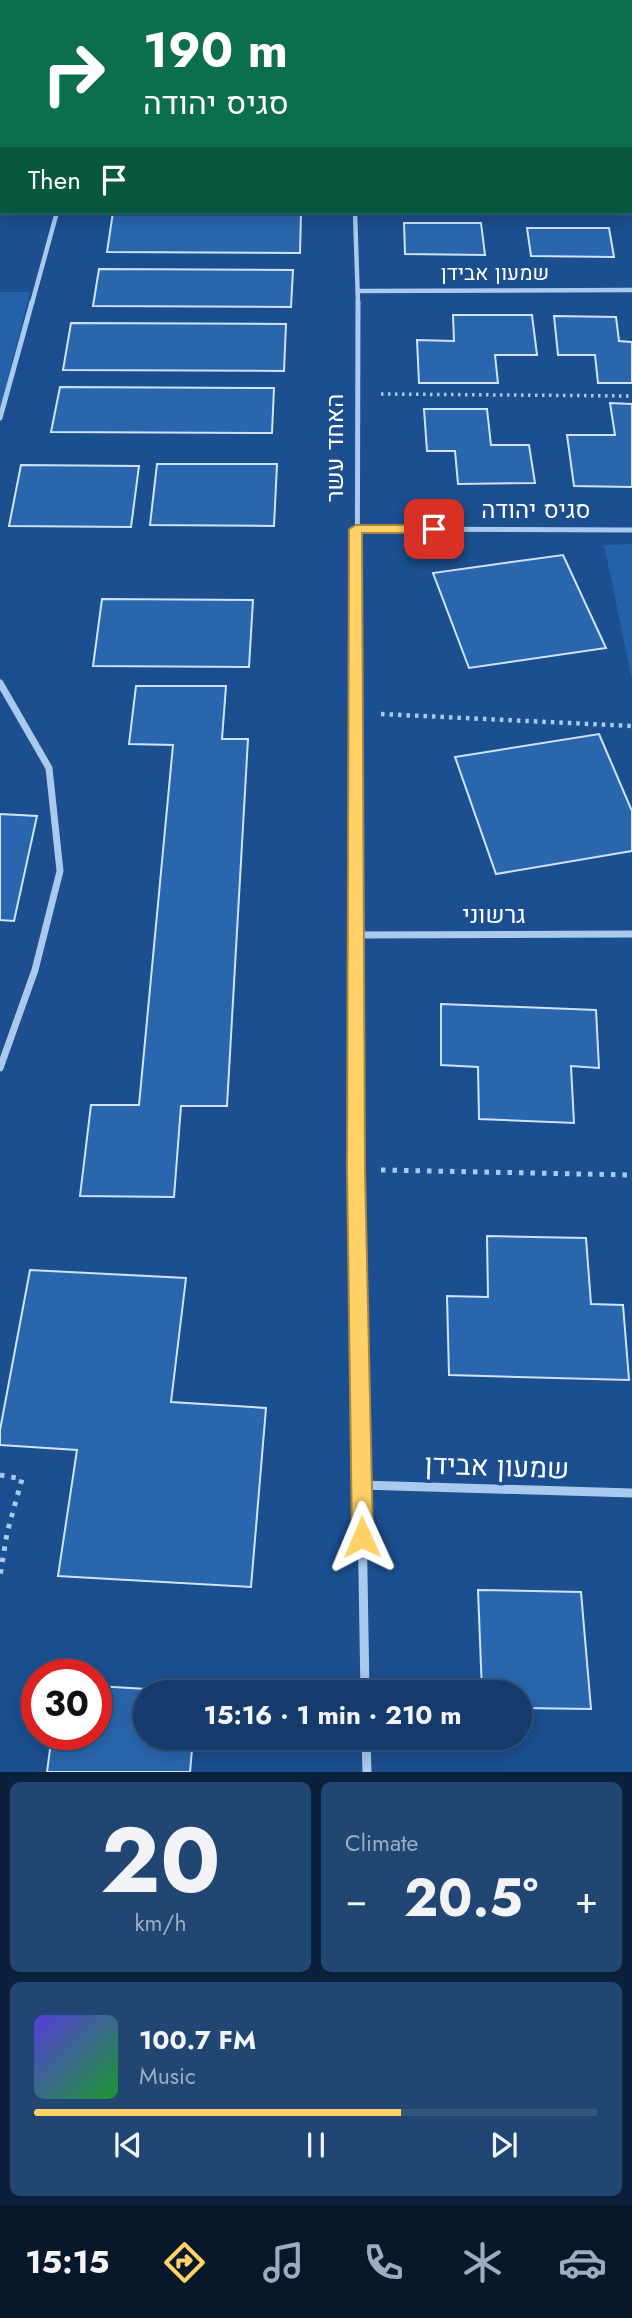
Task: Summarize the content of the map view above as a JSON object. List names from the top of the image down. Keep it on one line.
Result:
{"streets":{"street":["שמעון אבידן","האחד עשר","סגיס יהודה","גרשוני"]},"crossings":[["שמעון אבידן","האחד עשר"],["האחד עשר","סגיס יהודה"],["האחד עשר","גרשוני"]],"page":{"turn":["190 m","סגיס יהודה"],"then":"Then","limit":"30","trip":"15:16 · 1 min · 210 m","tile":[["20","km/h"],"Climate"],"heat":["−","20.5°","+"],"song":["100.7 FM","Music"],"tabs":"15:15"}}
